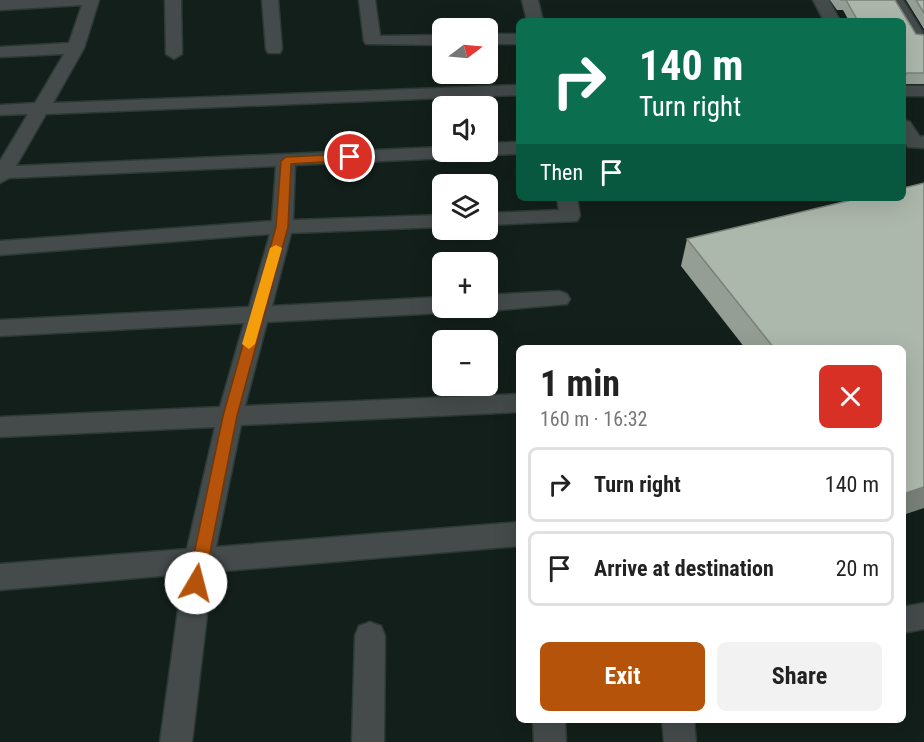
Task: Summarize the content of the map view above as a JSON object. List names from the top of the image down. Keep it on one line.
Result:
{"north":"right","page":{"map_buttons":["+","−"],"turn":["140 m","Turn right"],"then":"Then","heading":["1 min","160 m · 16:32"],"list":[{"name":"Turn right","value":"140 m"},{"name":"Arrive at destination","value":"20 m"}],"buttons":["Exit","Share"]}}
